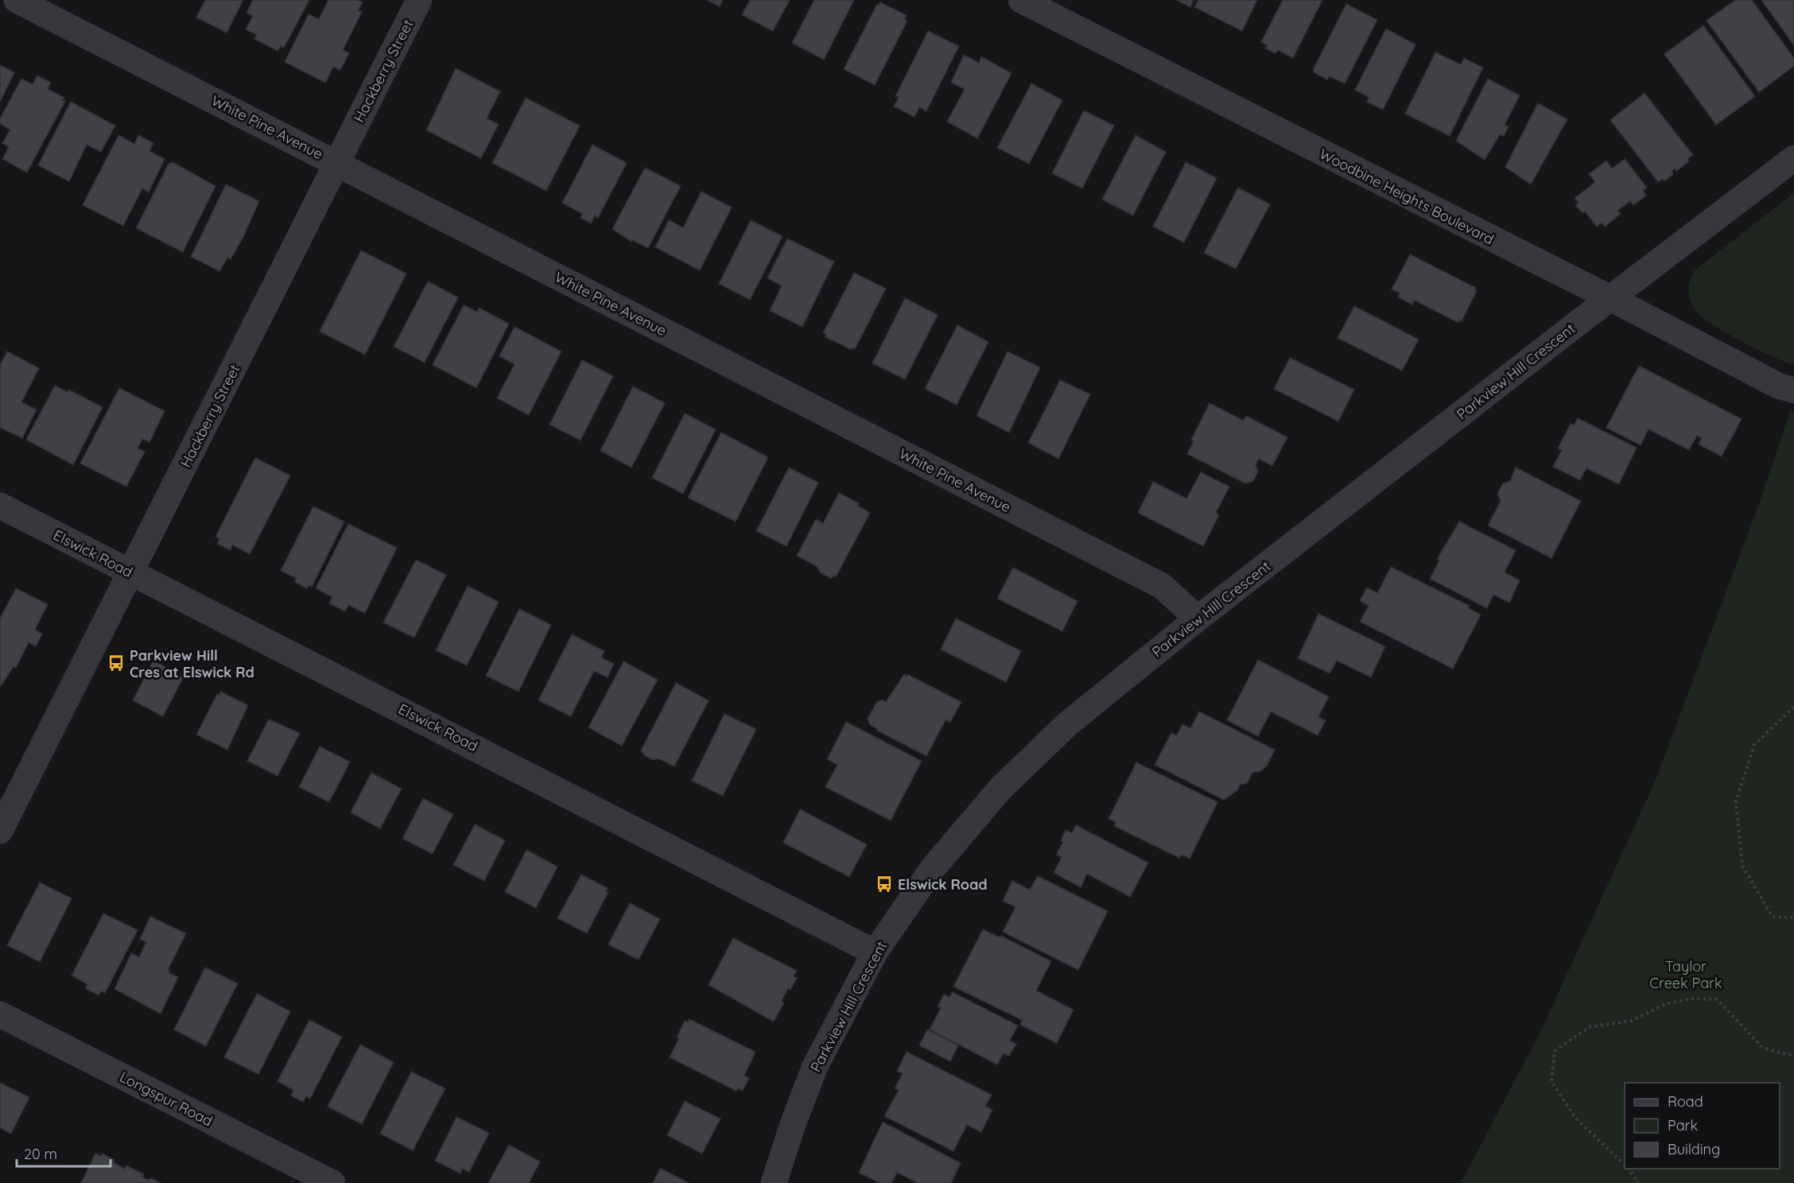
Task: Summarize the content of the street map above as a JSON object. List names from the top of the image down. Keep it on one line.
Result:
{"streets":{"street":["Hackberry Street","White Pine Avenue","Woodbine Heights Boulevard","Parkview Hill Crescent","Elswick Road","Longspur Road"]},"crossings":[["Hackberry Street","White Pine Avenue"],["Hackberry Street","Elswick Road"],["White Pine Avenue","Parkview Hill Crescent"],["Woodbine Heights Boulevard","Parkview Hill Crescent"],["Parkview Hill Crescent","Elswick Road"]],"parks":["Taylor Creek Park"],"places":{"bus stop":["Parkview Hill Cres at Elswick Rd","Elswick Road"]},"legend":["Road","Park","Building"],"scale_bar":"20 m"}
